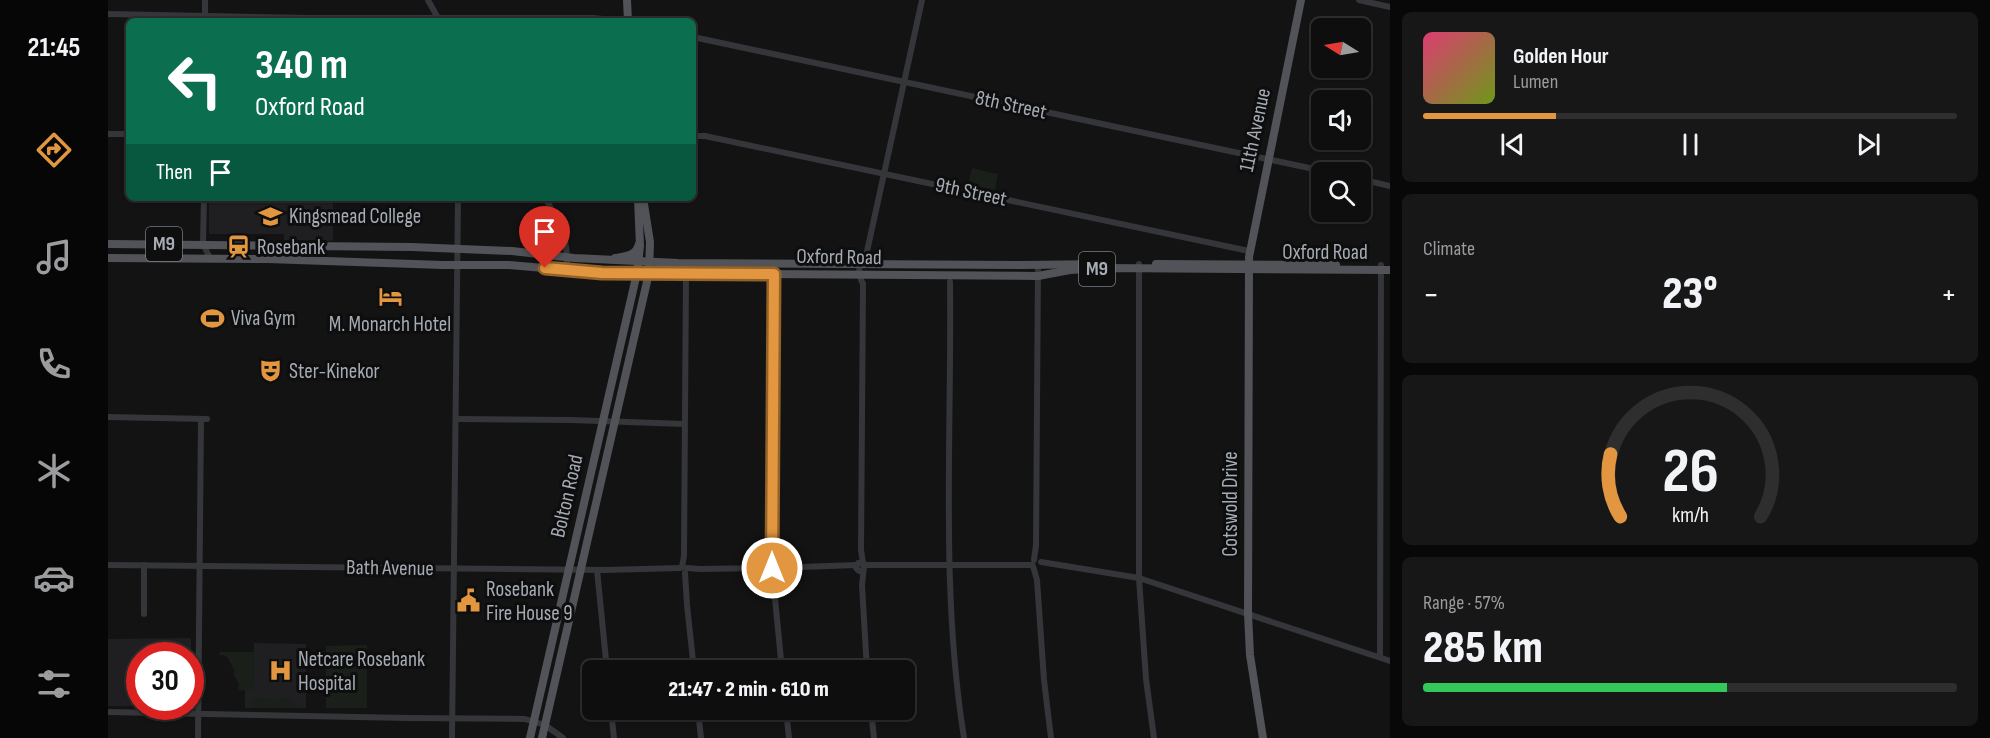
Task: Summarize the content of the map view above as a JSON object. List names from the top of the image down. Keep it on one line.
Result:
{"streets":{"main road":["11th Avenue","M9","Oxford Road","Bolton Road","Cotswold Drive"],"street":["8th Street","9th Street","Bath Avenue"]},"crossings":[["8th Street","11th Avenue"],["11th Avenue","9th Street"],["11th Avenue","Oxford Road"],["11th Avenue","Cotswold Drive"],["Oxford Road","Bolton Road"],["Oxford Road","Cotswold Drive"],["Bolton Road","Bath Avenue"],["Cotswold Drive","Bath Avenue"]],"places":{"school or university":["Kingsmead College"],"station":["Rosebank"],"hotel":["M. Monarch Hotel"],"sports":["Viva Gym"],"theatre":["Ster-Kinekor"],"public building":["Rosebank Fire House 9"],"hospital":["Netcare Rosebank Hospital"]},"north":"left","page":{"tabs":"21:45","turn":["340 m","Oxford Road"],"song":["Golden Hour","Lumen"],"then":"Then","tile":["Climate",["Range · 57%","285 km"]],"heat":["−","23°","+"],"limit":"30","trip":"21:47 · 2 min · 610 m","gauge":["26","km/h"]}}
